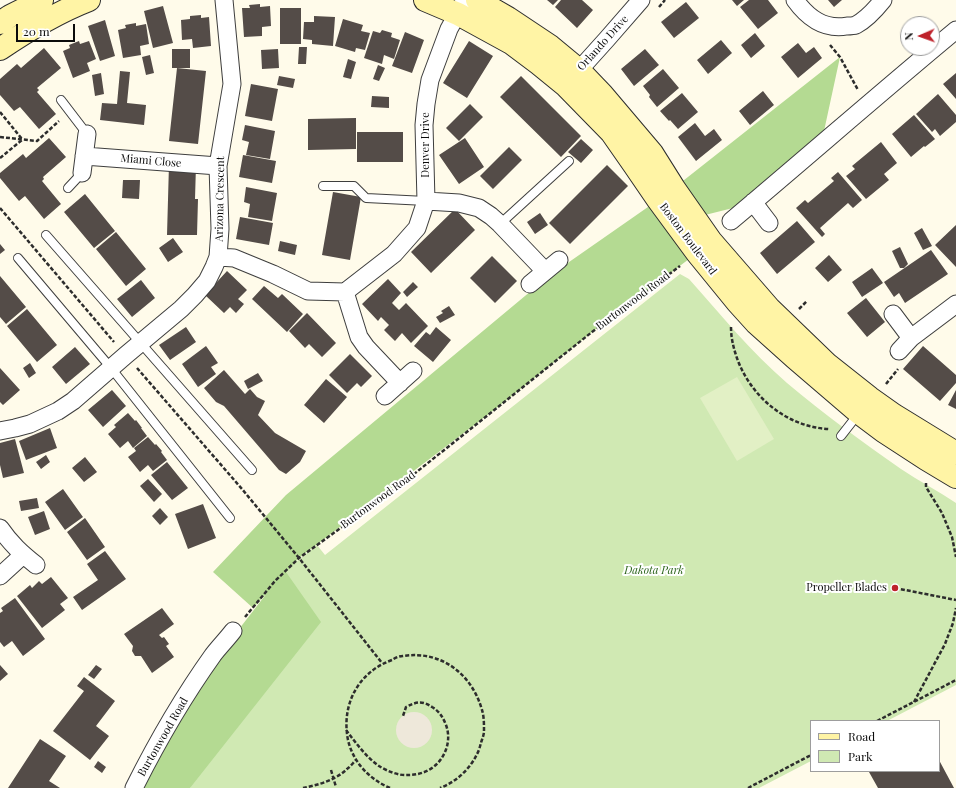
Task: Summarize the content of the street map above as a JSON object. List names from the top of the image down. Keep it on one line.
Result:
{"streets":{"street":["Orlando Drive","Denver Drive","Miami Close","Arizona Crescent","Boston Boulevard","Burtonwood Road"]},"crossings":[["Orlando Drive","Boston Boulevard"],["Denver Drive","Boston Boulevard"],["Miami Close","Arizona Crescent"]],"parks":["Dakota Park"],"places":["Propeller Blades"],"legend":["Road","Park"],"scale_bar":"20 m","north":"left"}
